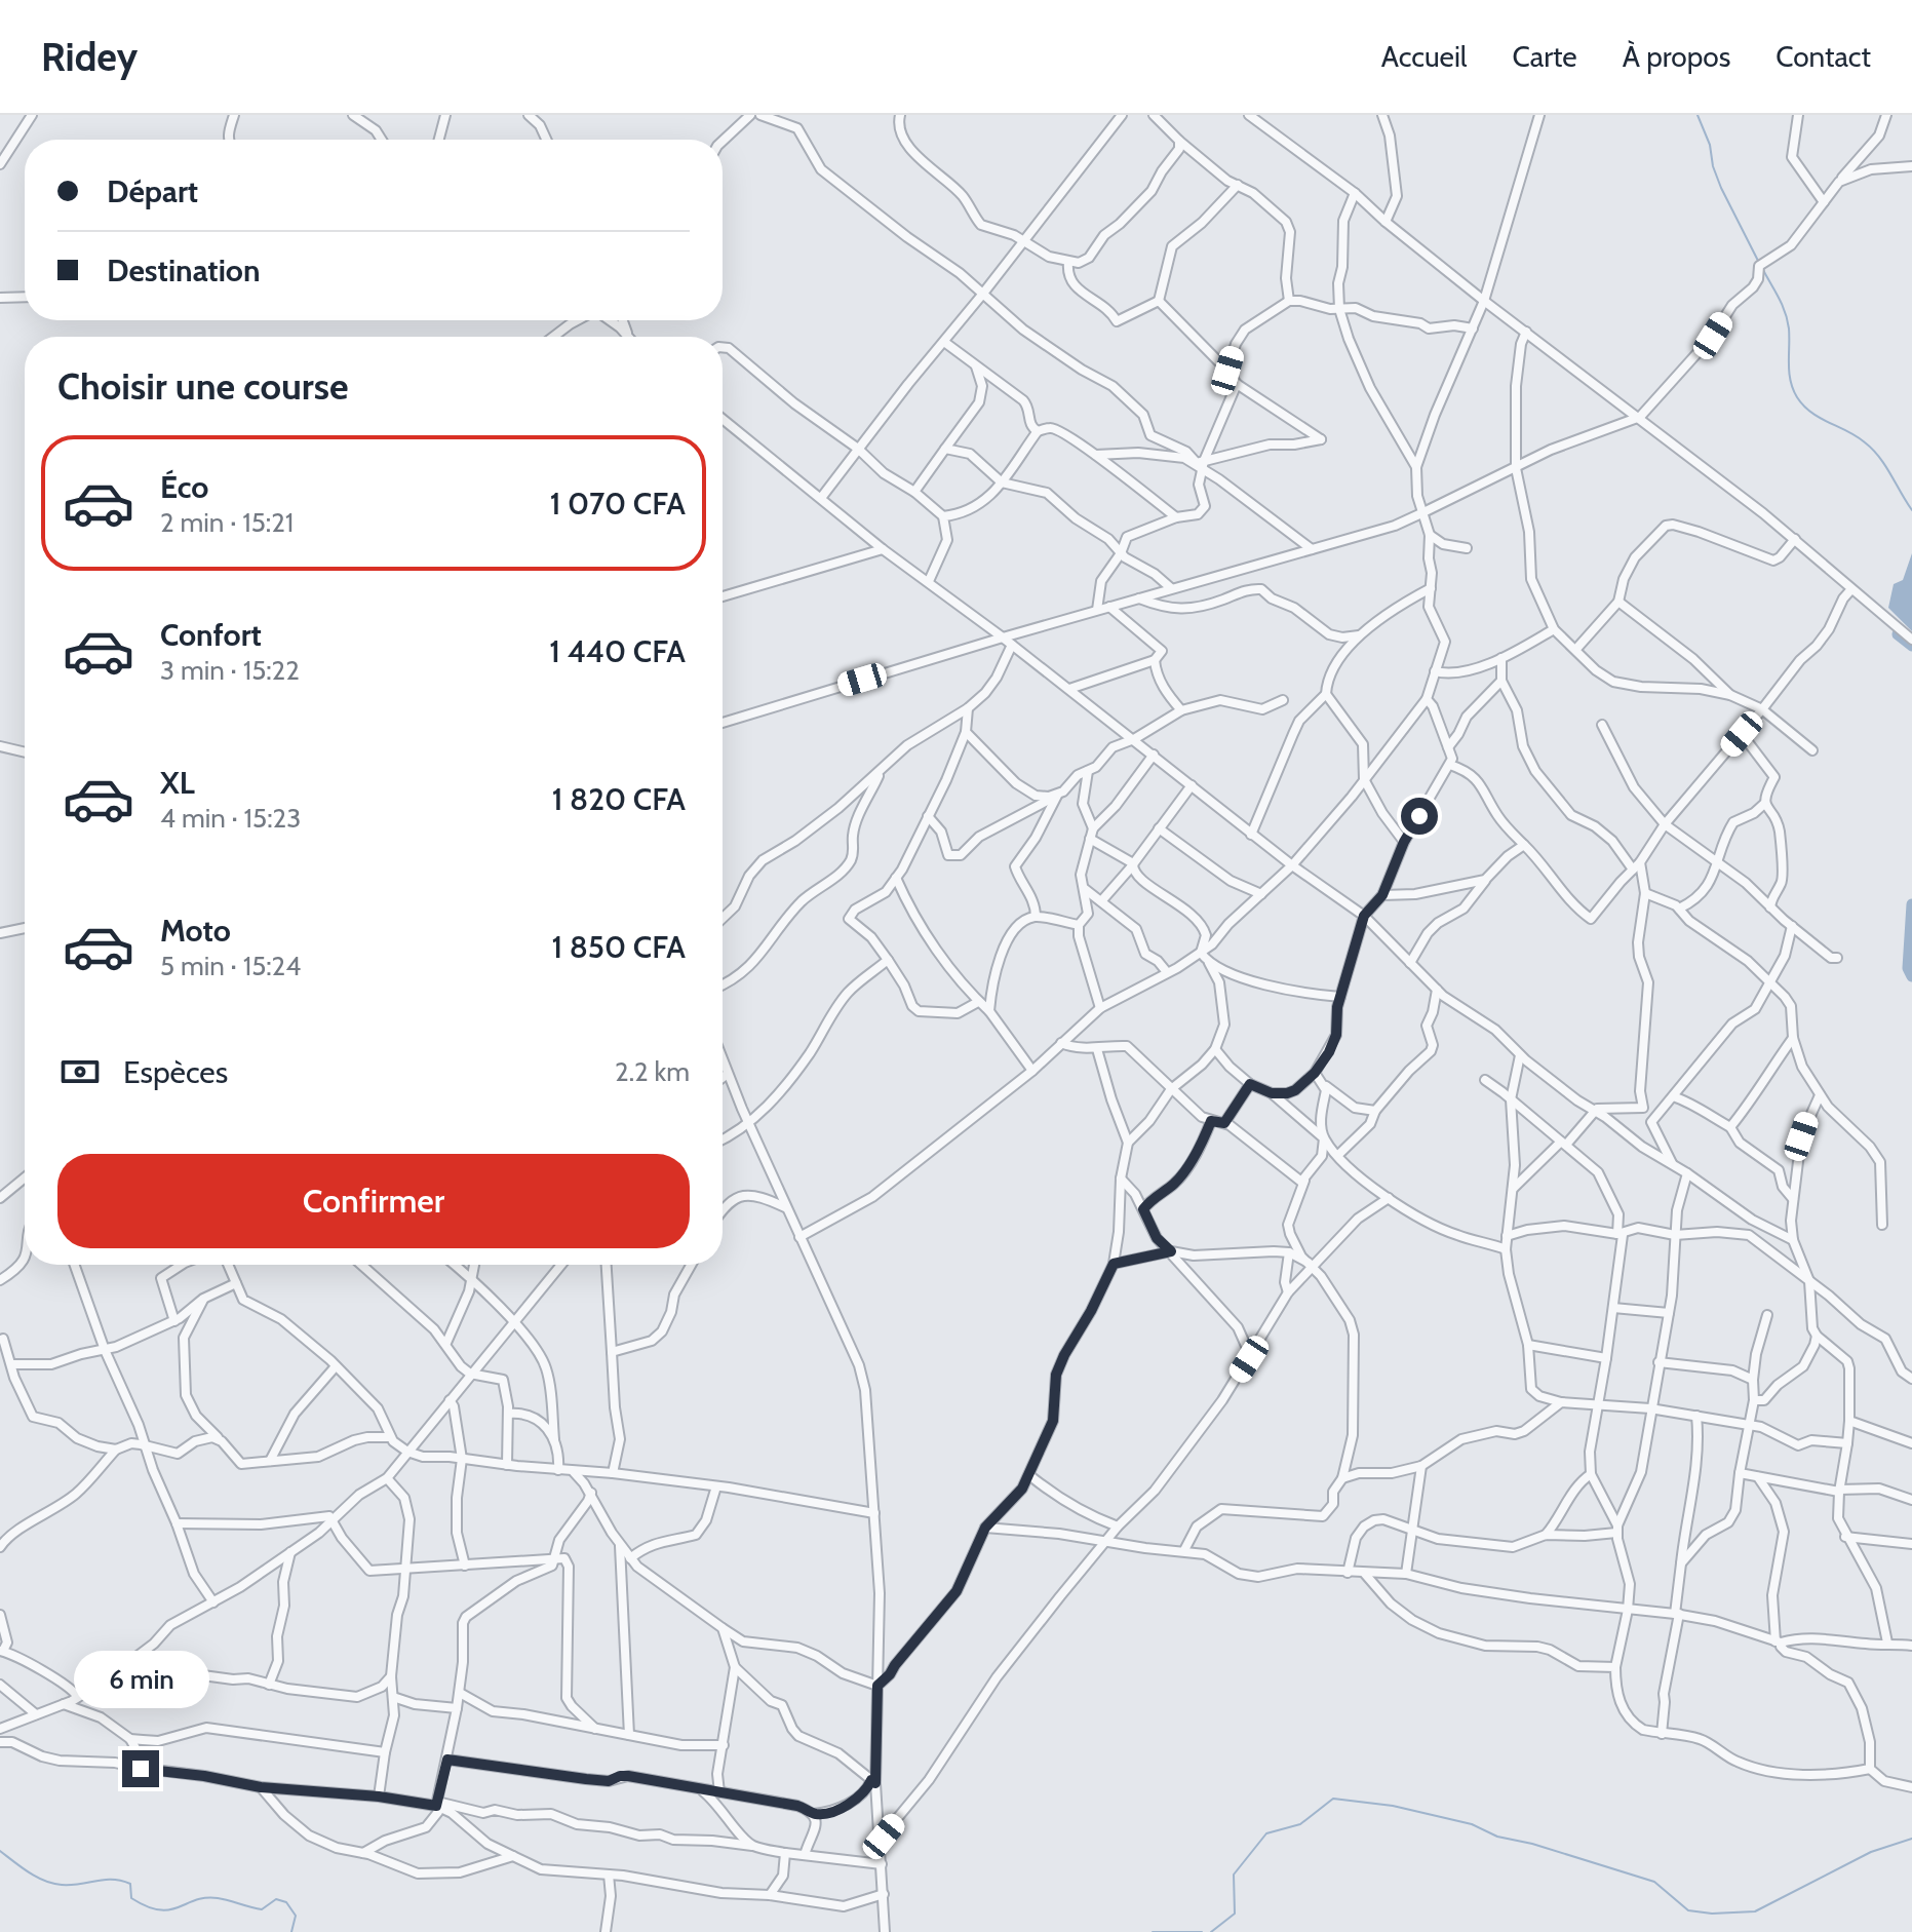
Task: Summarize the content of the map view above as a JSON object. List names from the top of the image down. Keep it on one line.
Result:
{"page":{"header":"Ridey","nav":["Accueil","Carte","À propos","Contact"],"banner":["Départ","Destination"],"heading":"Choisir une course","list":[{"name":"Éco","note":"2 min · 15:21","value":"1 070 CFA"},{"name":"Confort","note":"3 min · 15:22","value":"1 440 CFA"},{"name":"XL","note":"4 min · 15:23","value":"1 820 CFA"},{"name":"Moto","note":"5 min · 15:24","value":"1 850 CFA"}],"pay":["Espèces","2.2 km"],"buttons":"Confirmer","bubble":"6 min"}}
